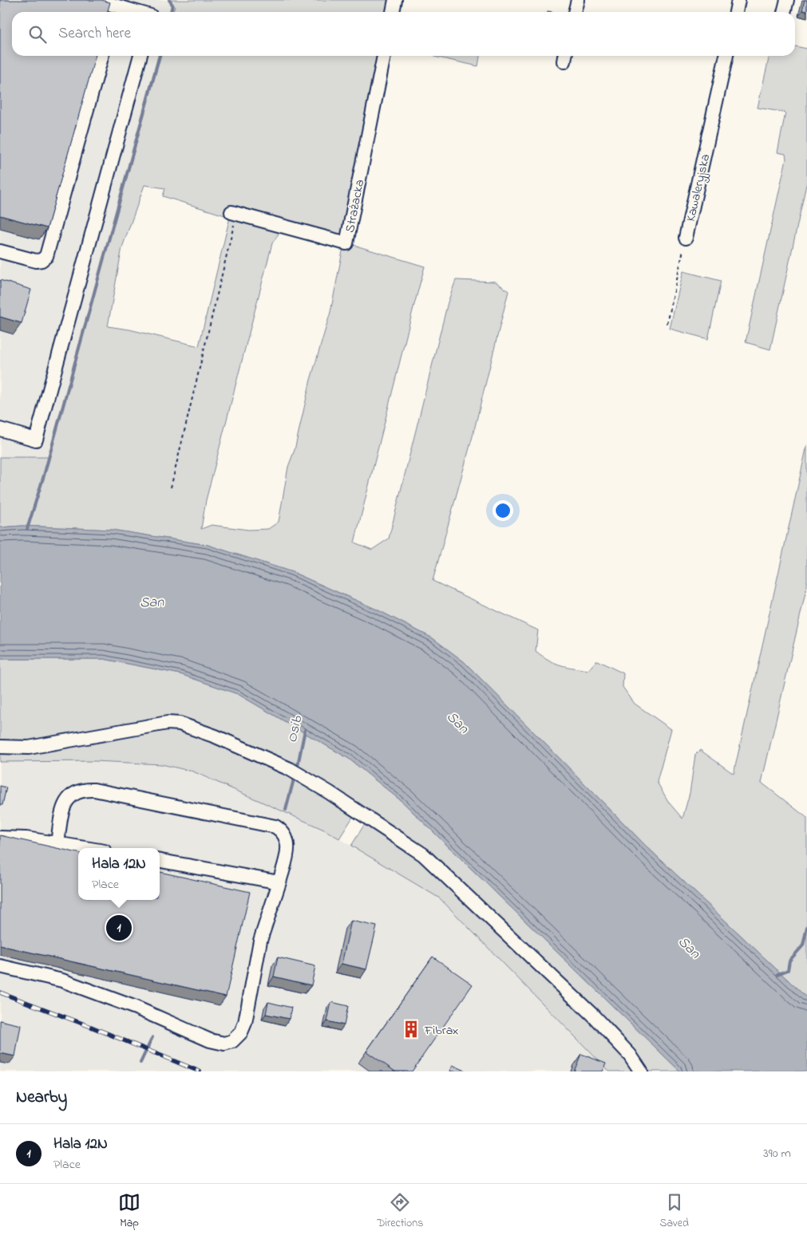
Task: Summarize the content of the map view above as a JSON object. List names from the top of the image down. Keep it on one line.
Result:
{"streets":{"street":["Kawaleryjska","Strażacka"]},"water":["San","Osib"],"places":{"building":["Fibrax"]},"page":{"search":"Search here","popup":["Hala 12N","Place"],"pins":"1","heading":"Nearby","list":[{"mark":"1","name":"Hala 12N","note":"Place","value":"390 m"}],"nav":["Map","Directions","Saved"]}}
